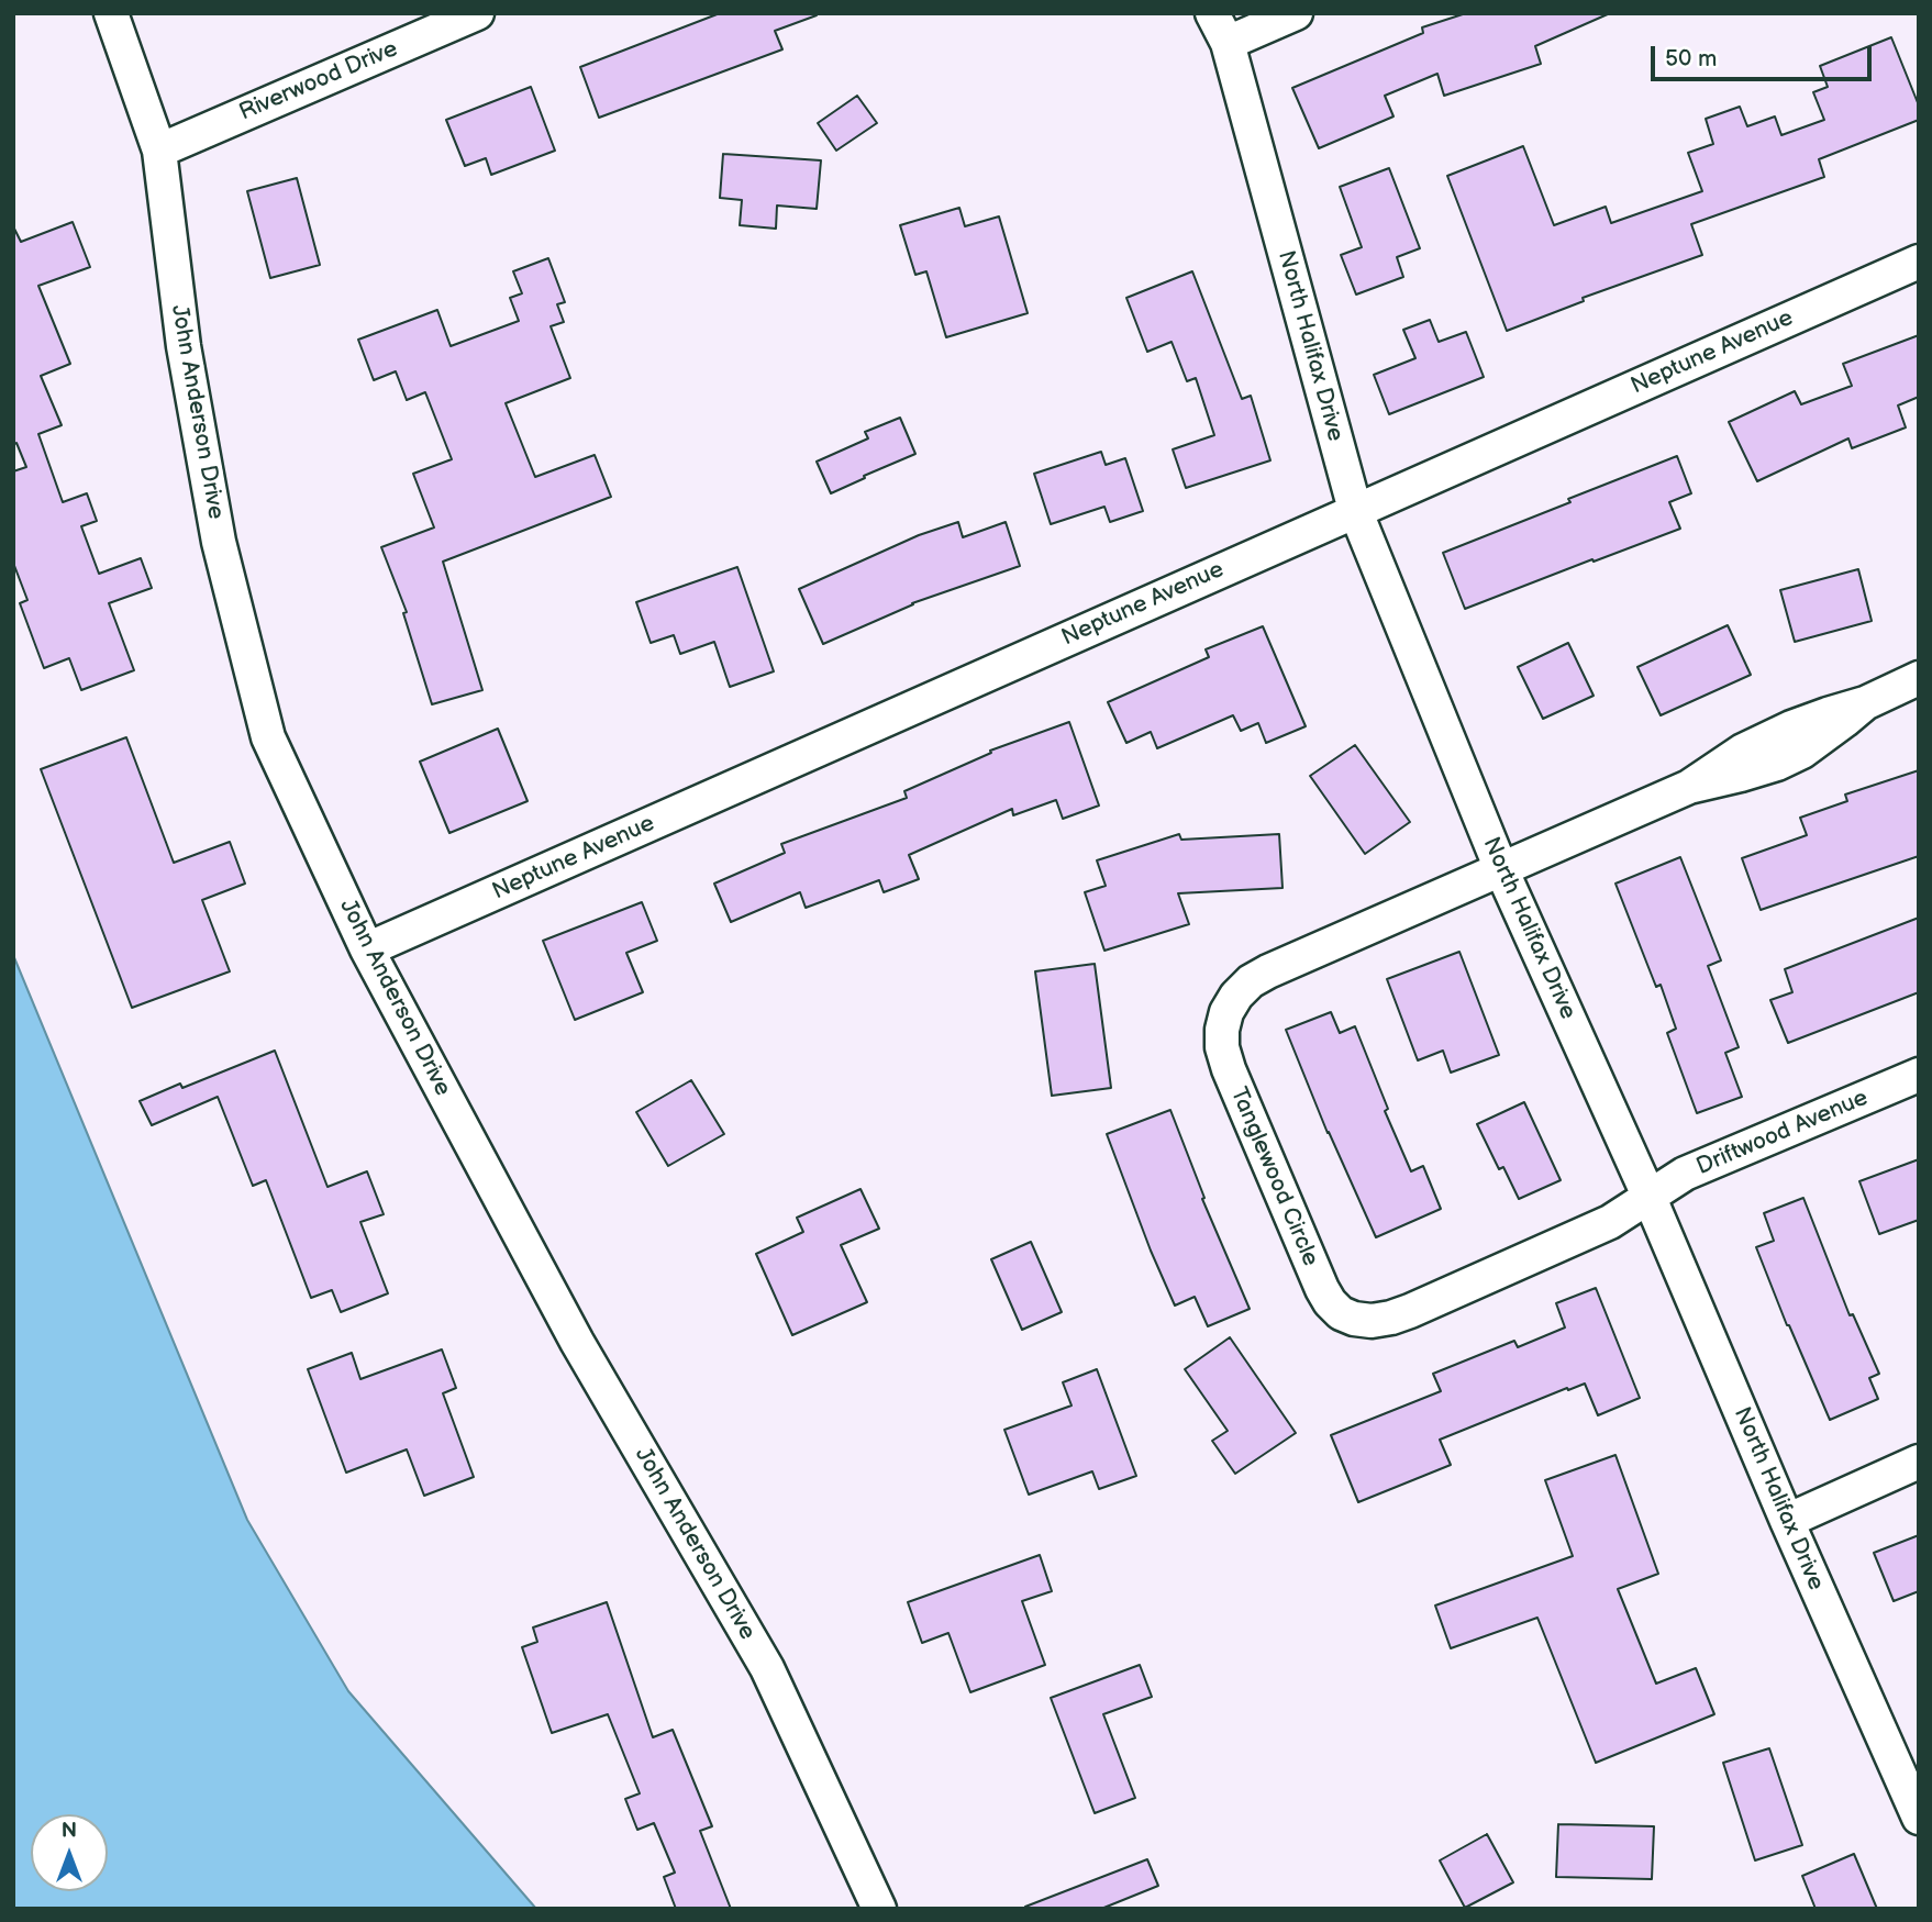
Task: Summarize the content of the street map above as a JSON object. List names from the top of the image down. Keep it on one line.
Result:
{"streets":{"street":["Riverwood Drive","North Halifax Drive","Neptune Avenue","John Anderson Drive","Driftwood Avenue","Tanglewood Circle"]},"crossings":[["Riverwood Drive","John Anderson Drive"],["North Halifax Drive","Neptune Avenue"],["North Halifax Drive","Driftwood Avenue"],["North Halifax Drive","Tanglewood Circle"],["Neptune Avenue","John Anderson Drive"],["Driftwood Avenue","Tanglewood Circle"]],"scale_bar":"50 m","north":"top"}
